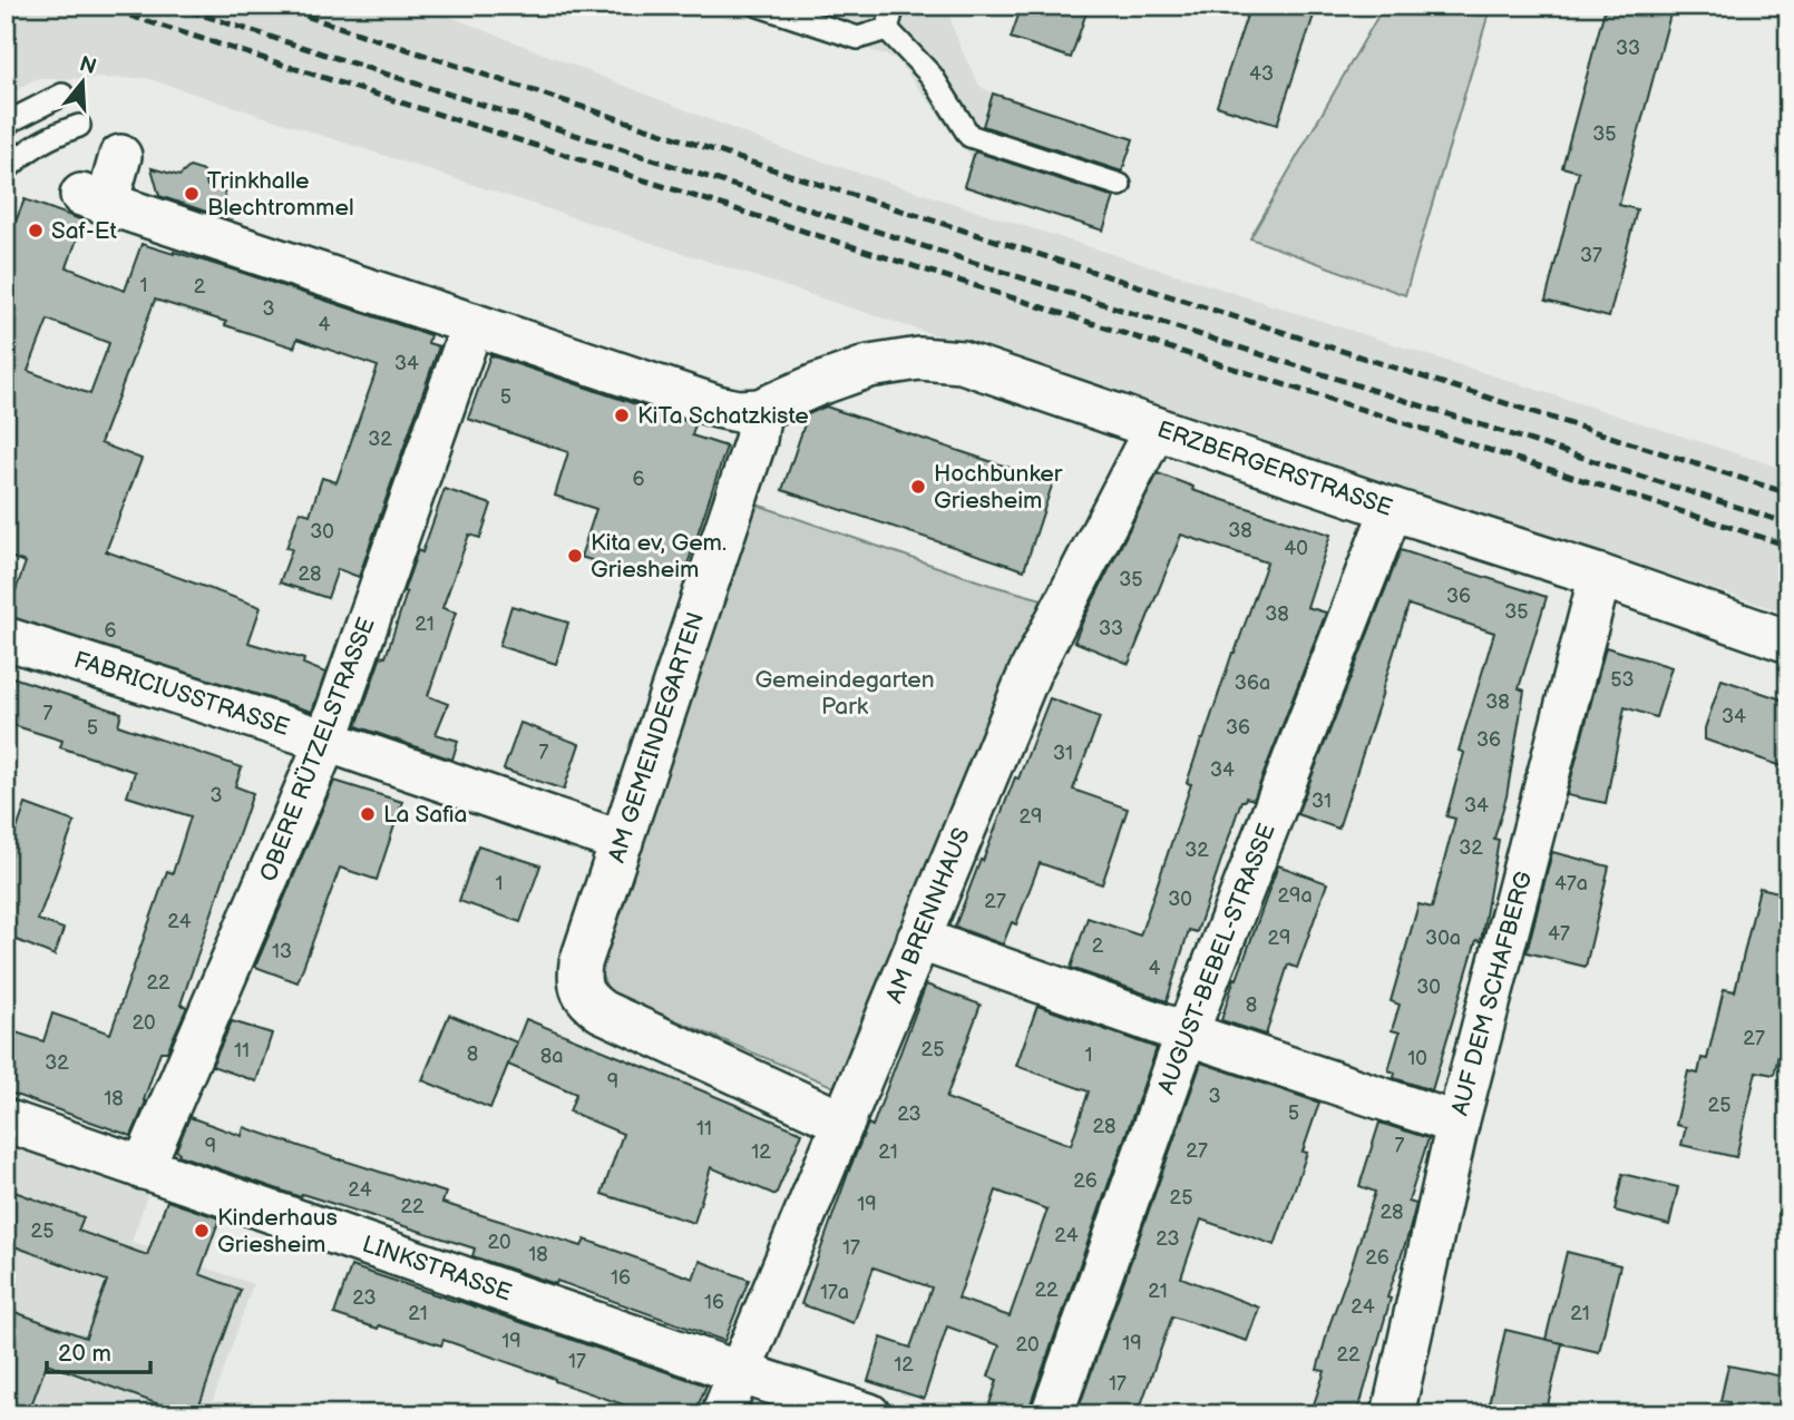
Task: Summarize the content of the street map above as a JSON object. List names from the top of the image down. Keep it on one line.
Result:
{"streets":{"street":["ERZBERGERSTRASSE","FABRICIUSSTRASSE","AM GEMEINDEGARTEN","OBERE RÜTZELSTRASSE","AM BRENNHAUS","AUGUST-BEBEL-STRASSE","AUF DEM SCHAFBERG","LINKSTRASSE"]},"crossings":[["ERZBERGERSTRASSE","AM GEMEINDEGARTEN"],["ERZBERGERSTRASSE","AM BRENNHAUS"],["ERZBERGERSTRASSE","AUGUST-BEBEL-STRASSE"],["ERZBERGERSTRASSE","AUF DEM SCHAFBERG"],["FABRICIUSSTRASSE","AM GEMEINDEGARTEN"],["FABRICIUSSTRASSE","OBERE RÜTZELSTRASSE"],["AM GEMEINDEGARTEN","AM BRENNHAUS"],["OBERE RÜTZELSTRASSE","LINKSTRASSE"],["AM BRENNHAUS","LINKSTRASSE"]],"parks":["Gemeindegarten Park"],"places":["Trinkhalle Blechtrommel","Saf-Et","KiTa Schatzkiste","Hochbunker Griesheim","Kita ev, Gem. Griesheim","La Safia","Kinderhaus Griesheim"],"house_numbers":["33","43","35","37","1","2","3","4","34","5","32","6","38","30","40","28","35","36","35","38","21","33","6","53","36a","38","7","34","5","36","36","7","31","34","3","31","34","29","32","32","1","47a","29a","30","27","24","47","29","30a","2","13","4","22","30","8","20","27","25","11","8","1","8a","10","32","9","3","18","25","5","23","28","11","7","9","27","12","21","26","24","25","19","22","28","25","24","23","20","17","18","26","16","22","21","17a","23","16","24","21","21","19","19","20","22","17","12","17"],"scale_bar":"20 m","north":"top"}
